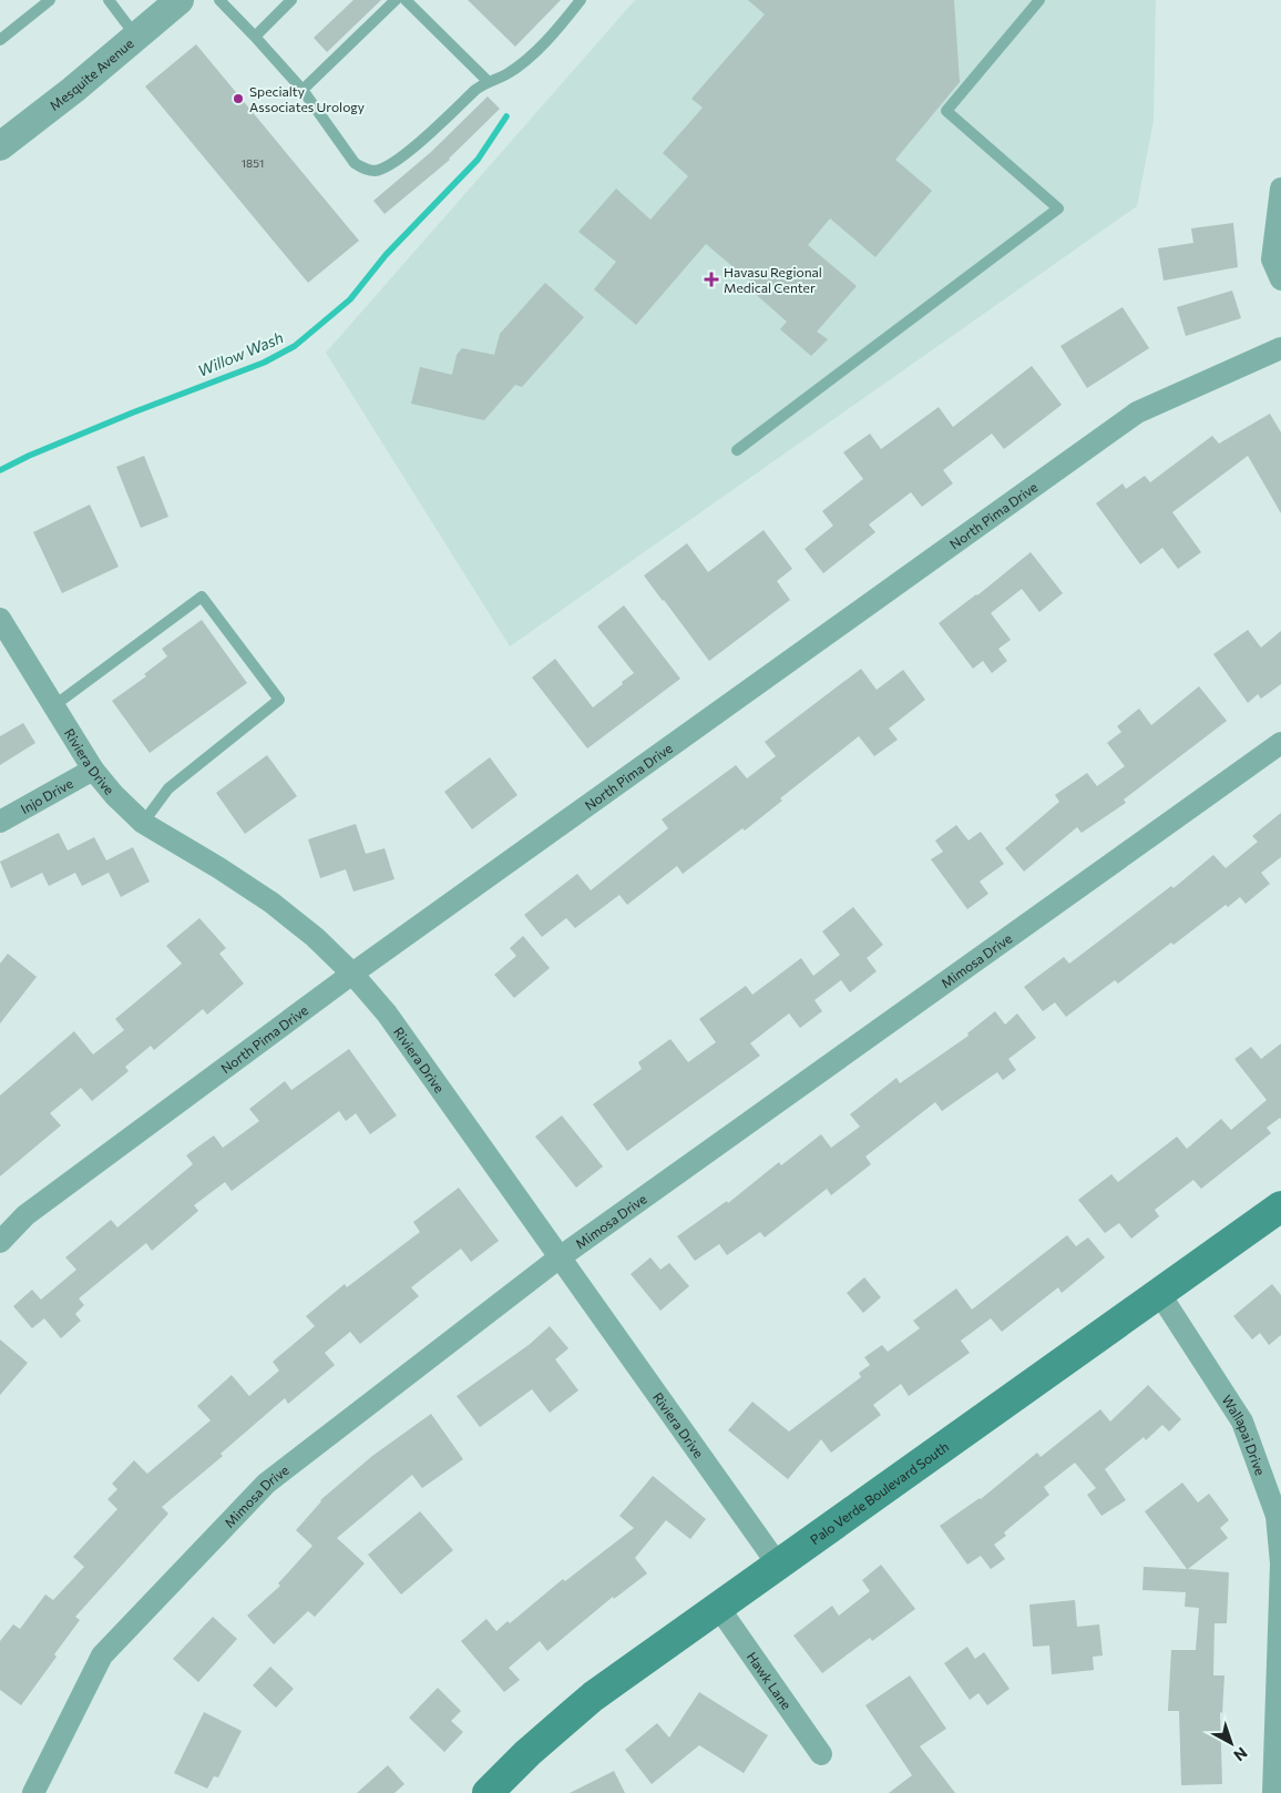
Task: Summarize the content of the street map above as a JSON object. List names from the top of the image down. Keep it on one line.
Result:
{"streets":{"main road":["Palo Verde Boulevard South"],"street":["Mesquite Avenue","North Pima Drive","Riviera Drive","Injo Drive","Mimosa Drive","Wallapai Drive","Hawk Lane"]},"crossings":[["North Pima Drive","Riviera Drive"],["Riviera Drive","Injo Drive"],["Riviera Drive","Mimosa Drive"],["Riviera Drive","Palo Verde Boulevard South"],["Wallapai Drive","Palo Verde Boulevard South"],["Palo Verde Boulevard South","Hawk Lane"]],"water":["Willow Wash"],"places":{"other":["Specialty Associates Urology"],"health":["Havasu Regional Medical Center"]},"house_numbers":["1851"],"north":"bottom right"}
